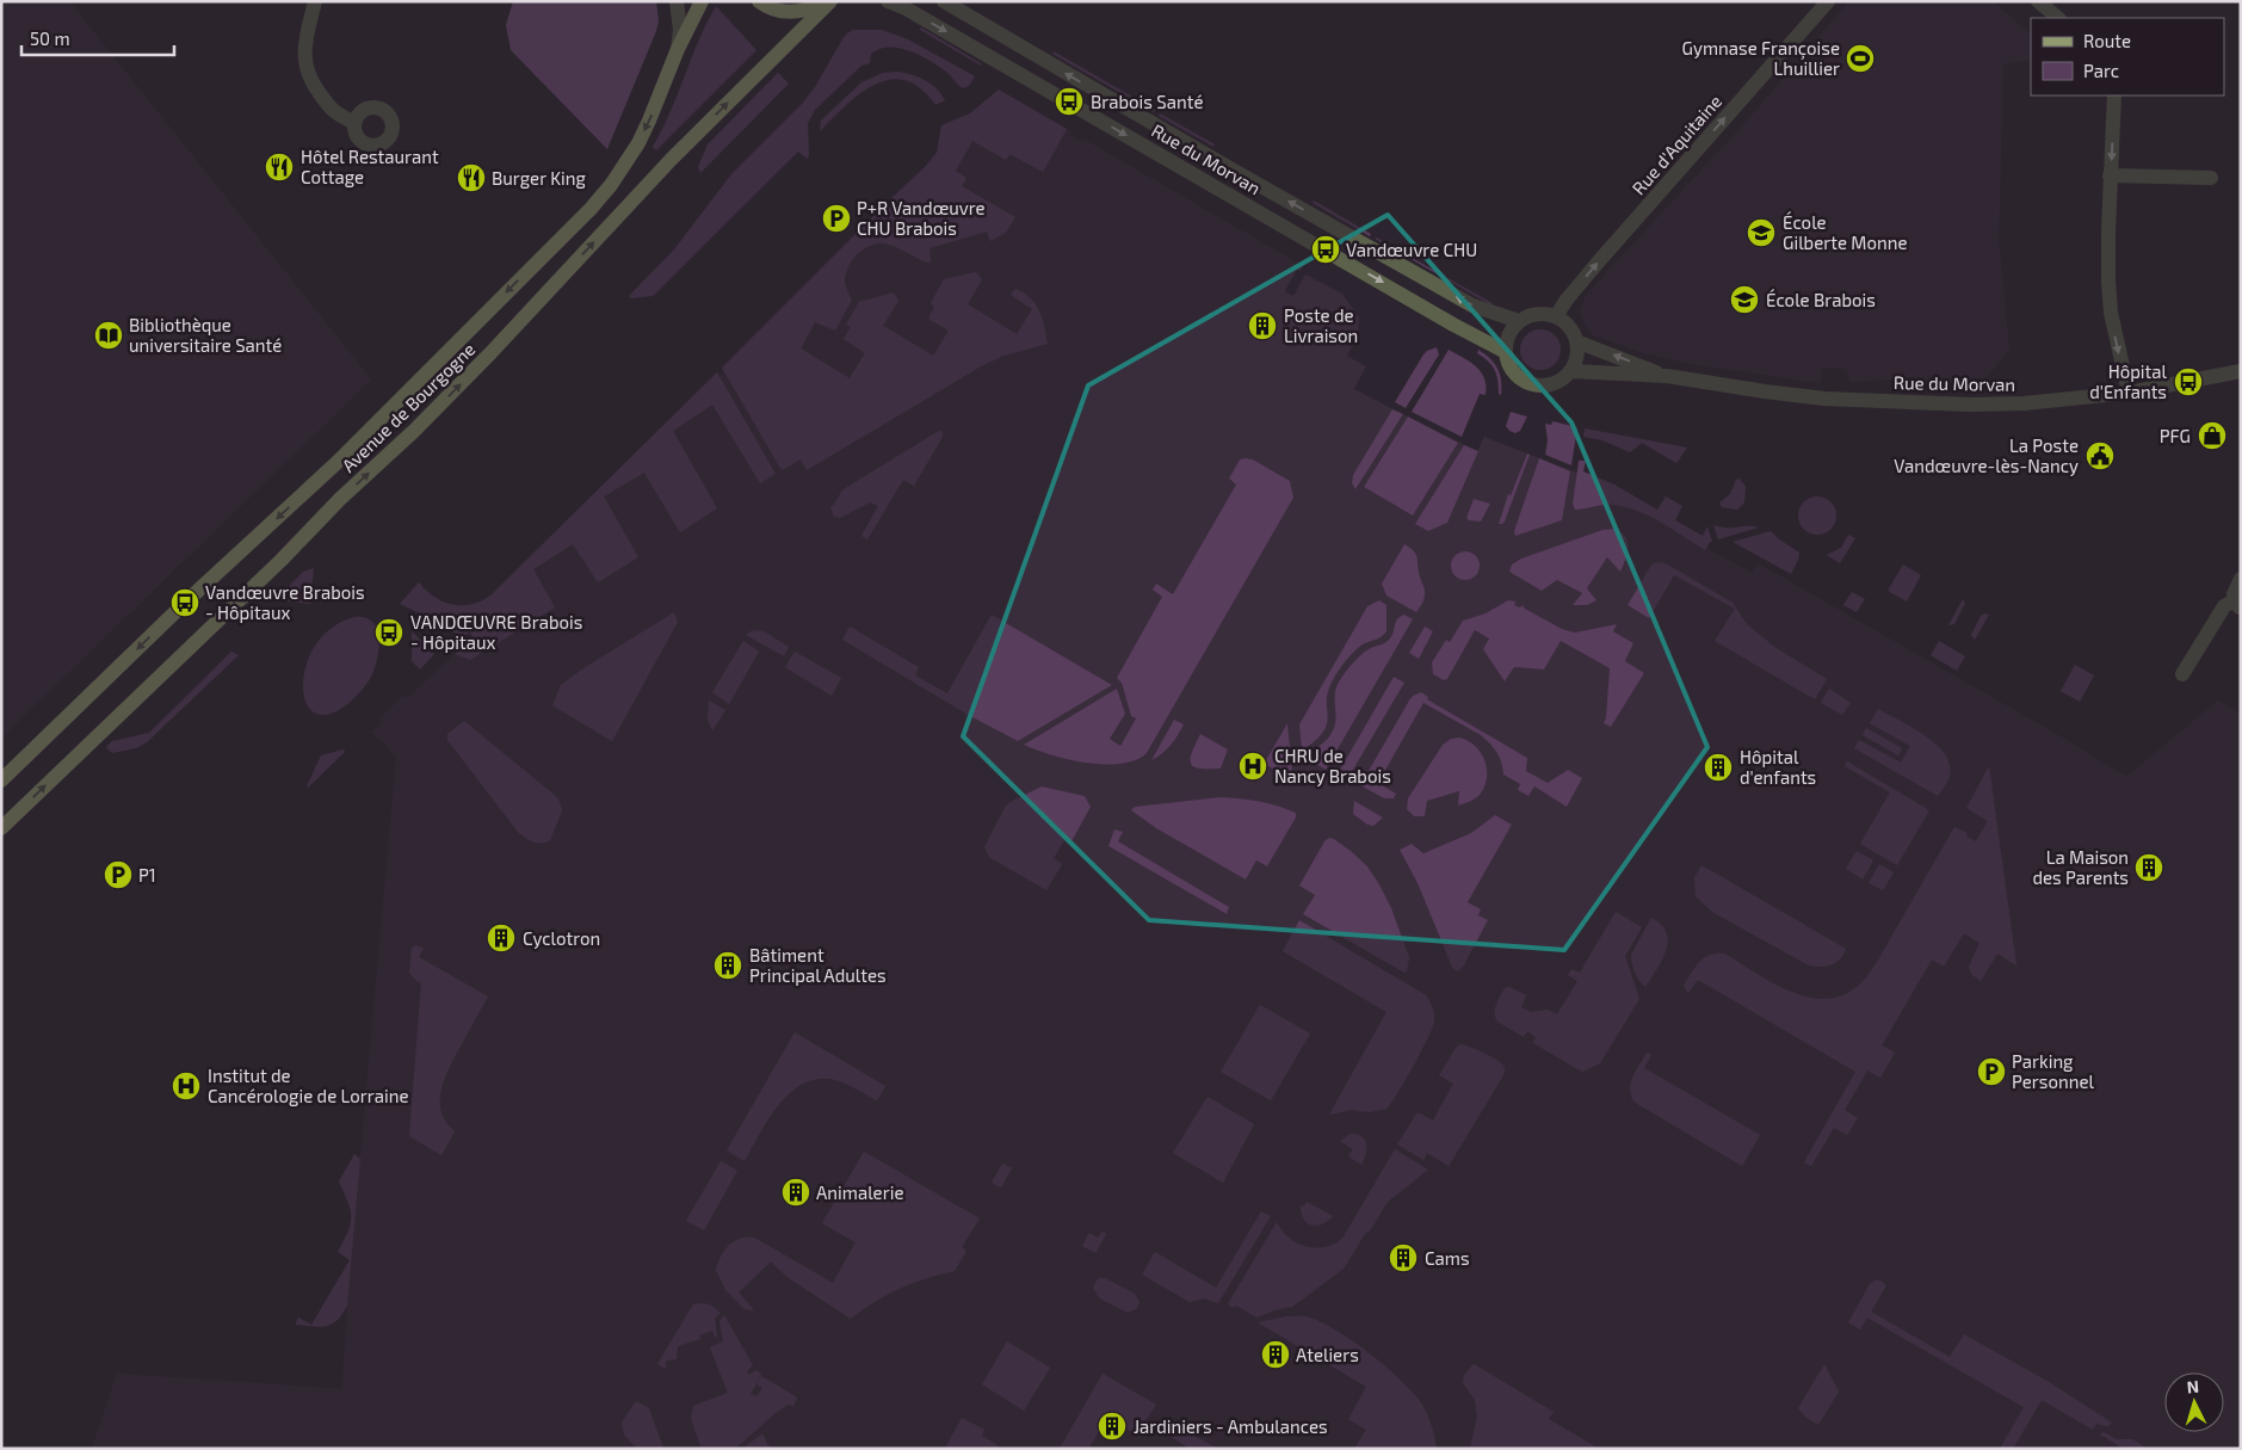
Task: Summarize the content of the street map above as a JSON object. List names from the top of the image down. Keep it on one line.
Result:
{"streets":{"main road":["Avenue de Bourgogne"],"street":["Rue d'Aquitaine","Rue du Morvan"]},"crossings":[["Rue d'Aquitaine","Rue du Morvan"]],"one_way":["Rue d'Aquitaine"],"places":{"sports":["Gymnase Françoise Lhuillier"],"bus stop":["Brabois Santé","Vandœuvre CHU","Hôpital d'Enfants","Vandœuvre Brabois - Hôpitaux","VANDŒUVRE Brabois - Hôpitaux"],"restaurant":["Hôtel Restaurant Cottage","Burger King"],"parking":["P+R Vandœuvre CHU Brabois","P1","Parking Personnel"],"school or university":["École Gilberte Monne","École Brabois"],"building":["Poste de Livraison","Hôpital d'enfants","La Maison des Parents","Cyclotron","Bâtiment Principal Adultes","Animalerie","Cams","Ateliers","Jardiniers - Ambulances"],"library":["Bibliothèque universitaire Santé"],"shop":["PFG"],"public building":["La Poste Vandœuvre-lès-Nancy"],"hospital":["CHRU de Nancy Brabois","Institut de Cancérologie de Lorraine"]},"legend":["Route","Parc"],"scale_bar":"50 m","north":"top"}
